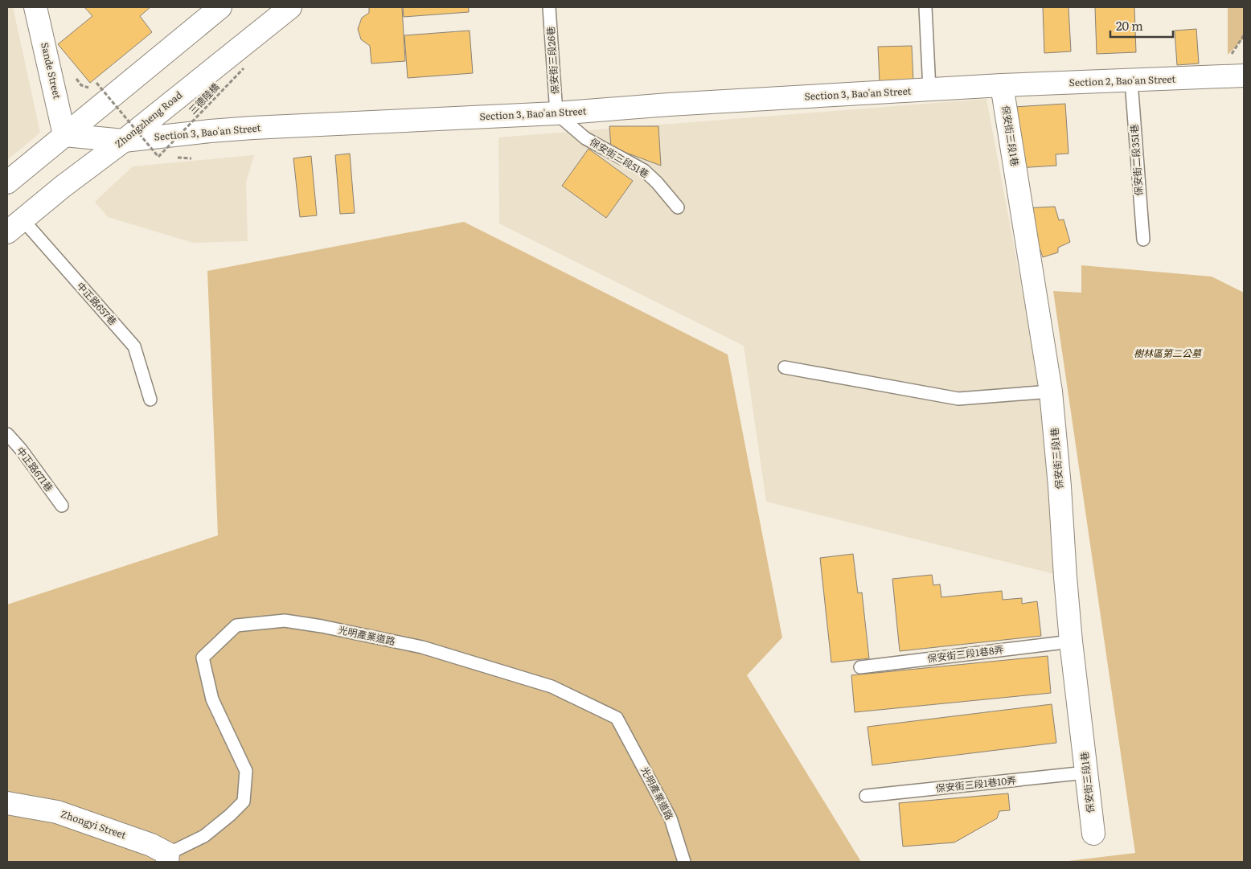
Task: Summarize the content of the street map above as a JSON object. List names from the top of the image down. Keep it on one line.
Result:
{"streets":{"street":["Sande Street","Section 2, Bao'an Street","Section 3, Bao'an Street","Zhongzheng Road","保安街三段1巷","Zhongyi Street"],"lane":["保安街三段26巷","保安街三段51巷","保安街二段351巷","中正路657巷","中正路671巷","光明產業道路","保安街三段1巷8弄","保安街三段1巷10弄"],"path":["三德陸橋"]},"crossings":[["保安街三段26巷","Section 3, Bao'an Street"],["保安街三段26巷","保安街三段51巷"],["Sande Street","Section 3, Bao'an Street"],["Section 2, Bao'an Street","Section 3, Bao'an Street"],["Section 2, Bao'an Street","保安街三段1巷"],["Section 2, Bao'an Street","保安街二段351巷"],["Section 3, Bao'an Street","Zhongzheng Road"],["Section 3, Bao'an Street","保安街三段1巷"],["Section 3, Bao'an Street","保安街三段51巷"],["Zhongzheng Road","中正路657巷"],["保安街三段1巷","保安街三段1巷8弄"],["保安街三段1巷","保安街三段1巷10弄"],["光明產業道路","Zhongyi Street"]],"parks":["樹林區第二公墓"],"scale_bar":"20 m"}
